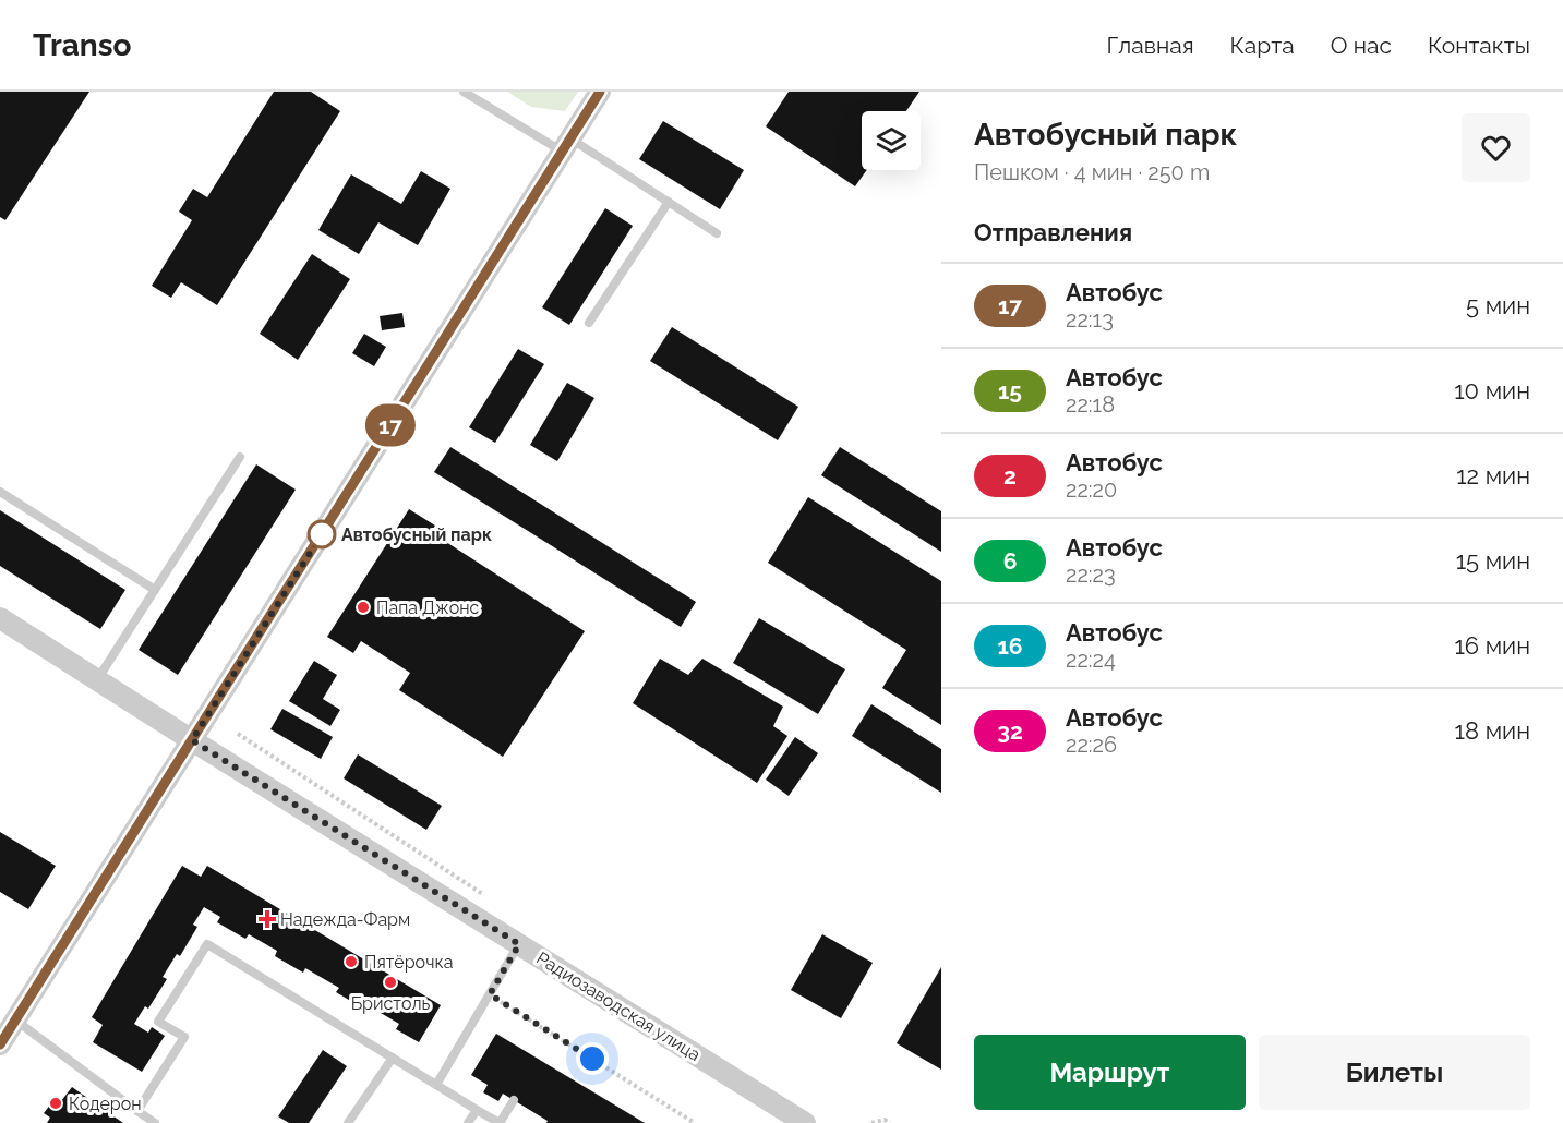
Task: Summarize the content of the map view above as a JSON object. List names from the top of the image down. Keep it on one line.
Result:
{"streets":{"street":["Радиозаводская улица"]},"places":{"other":["Автобусный парк","Папа Джонс","Пятёрочка","Бристоль","Кодерон"],"health":["Надежда-Фарм"]},"lines":["bus line 17"],"page":{"header":"Transo","nav":["Главная","Карта","О нас","Контакты"],"on_map":"17","heading":[["Автобусный парк","Пешком · 4 мин · 250 m"],"Отправления"],"list":[{"mark":"17","name":"Автобус","note":"22:13","value":"5 мин"},{"mark":"15","name":"Автобус","note":"22:18","value":"10 мин"},{"mark":"2","name":"Автобус","note":"22:20","value":"12 мин"},{"mark":"6","name":"Автобус","note":"22:23","value":"15 мин"},{"mark":"16","name":"Автобус","note":"22:24","value":"16 мин"},{"mark":"32","name":"Автобус","note":"22:26","value":"18 мин"}],"buttons":["Маршрут","Билеты"]}}
